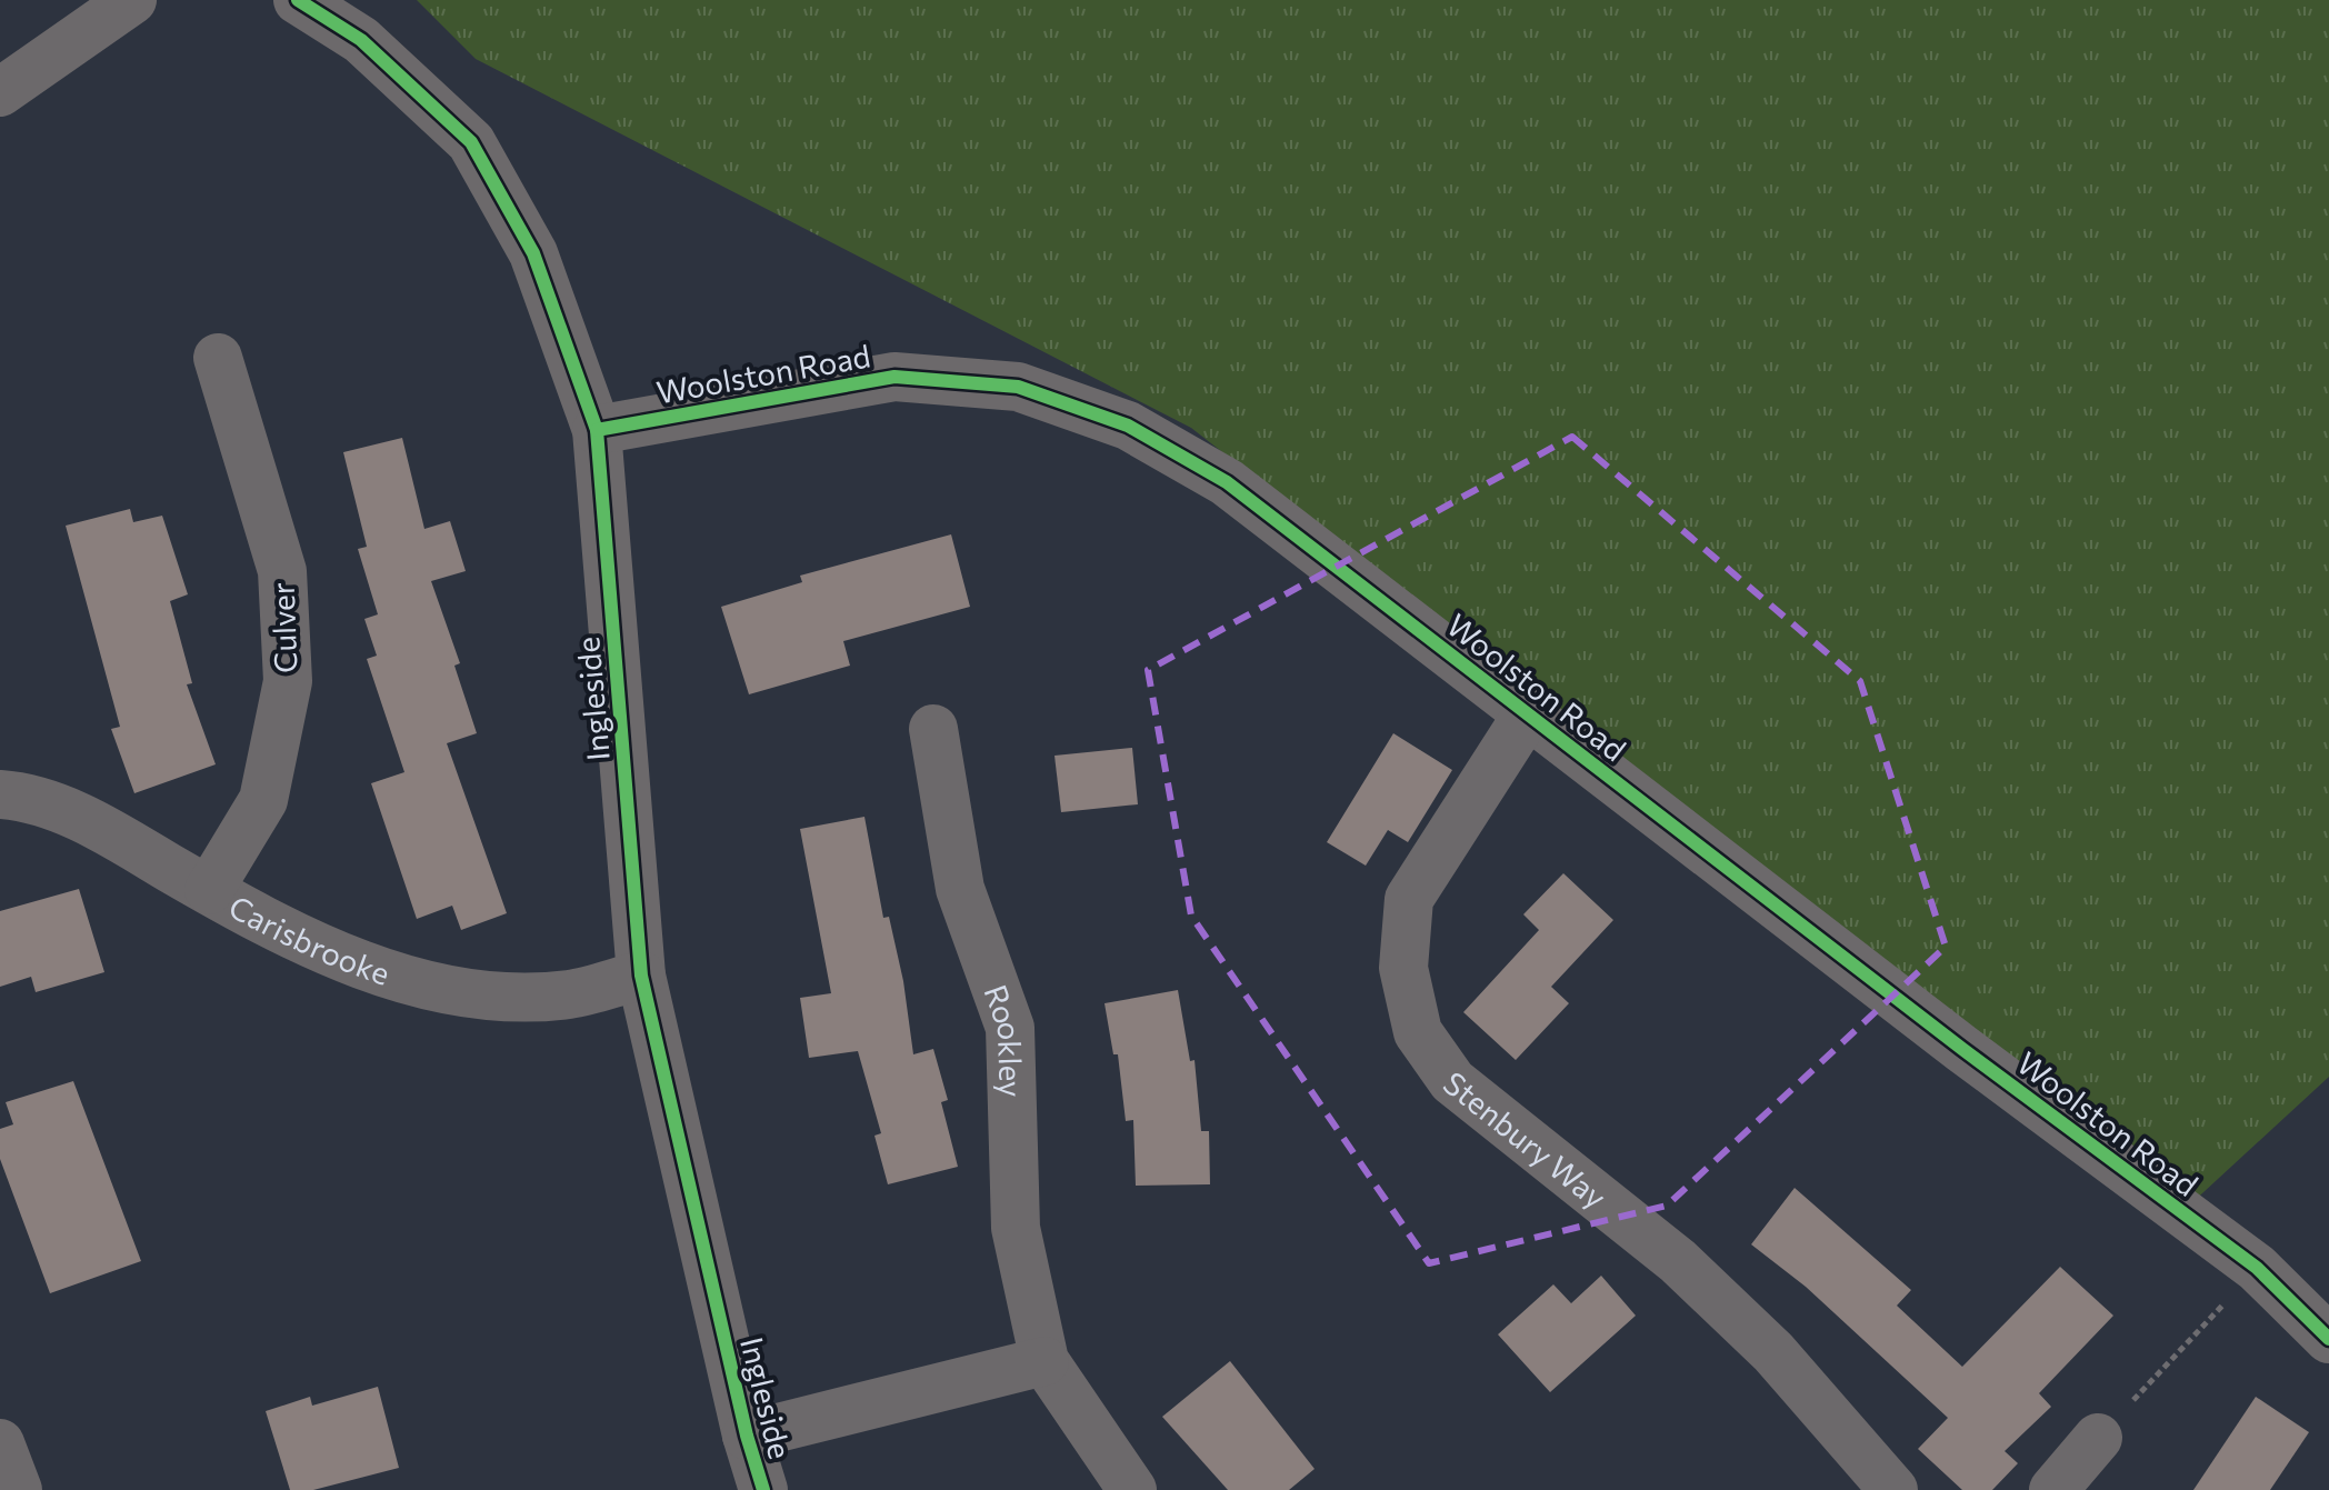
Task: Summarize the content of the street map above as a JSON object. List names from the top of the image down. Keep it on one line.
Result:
{"streets":{"street":["Woolston Road","Culver","Ingleside","Carisbrooke","Rookley","Stenbury Way"]},"crossings":[["Woolston Road","Ingleside"],["Woolston Road","Stenbury Way"],["Culver","Carisbrooke"],["Ingleside","Carisbrooke"]]}
